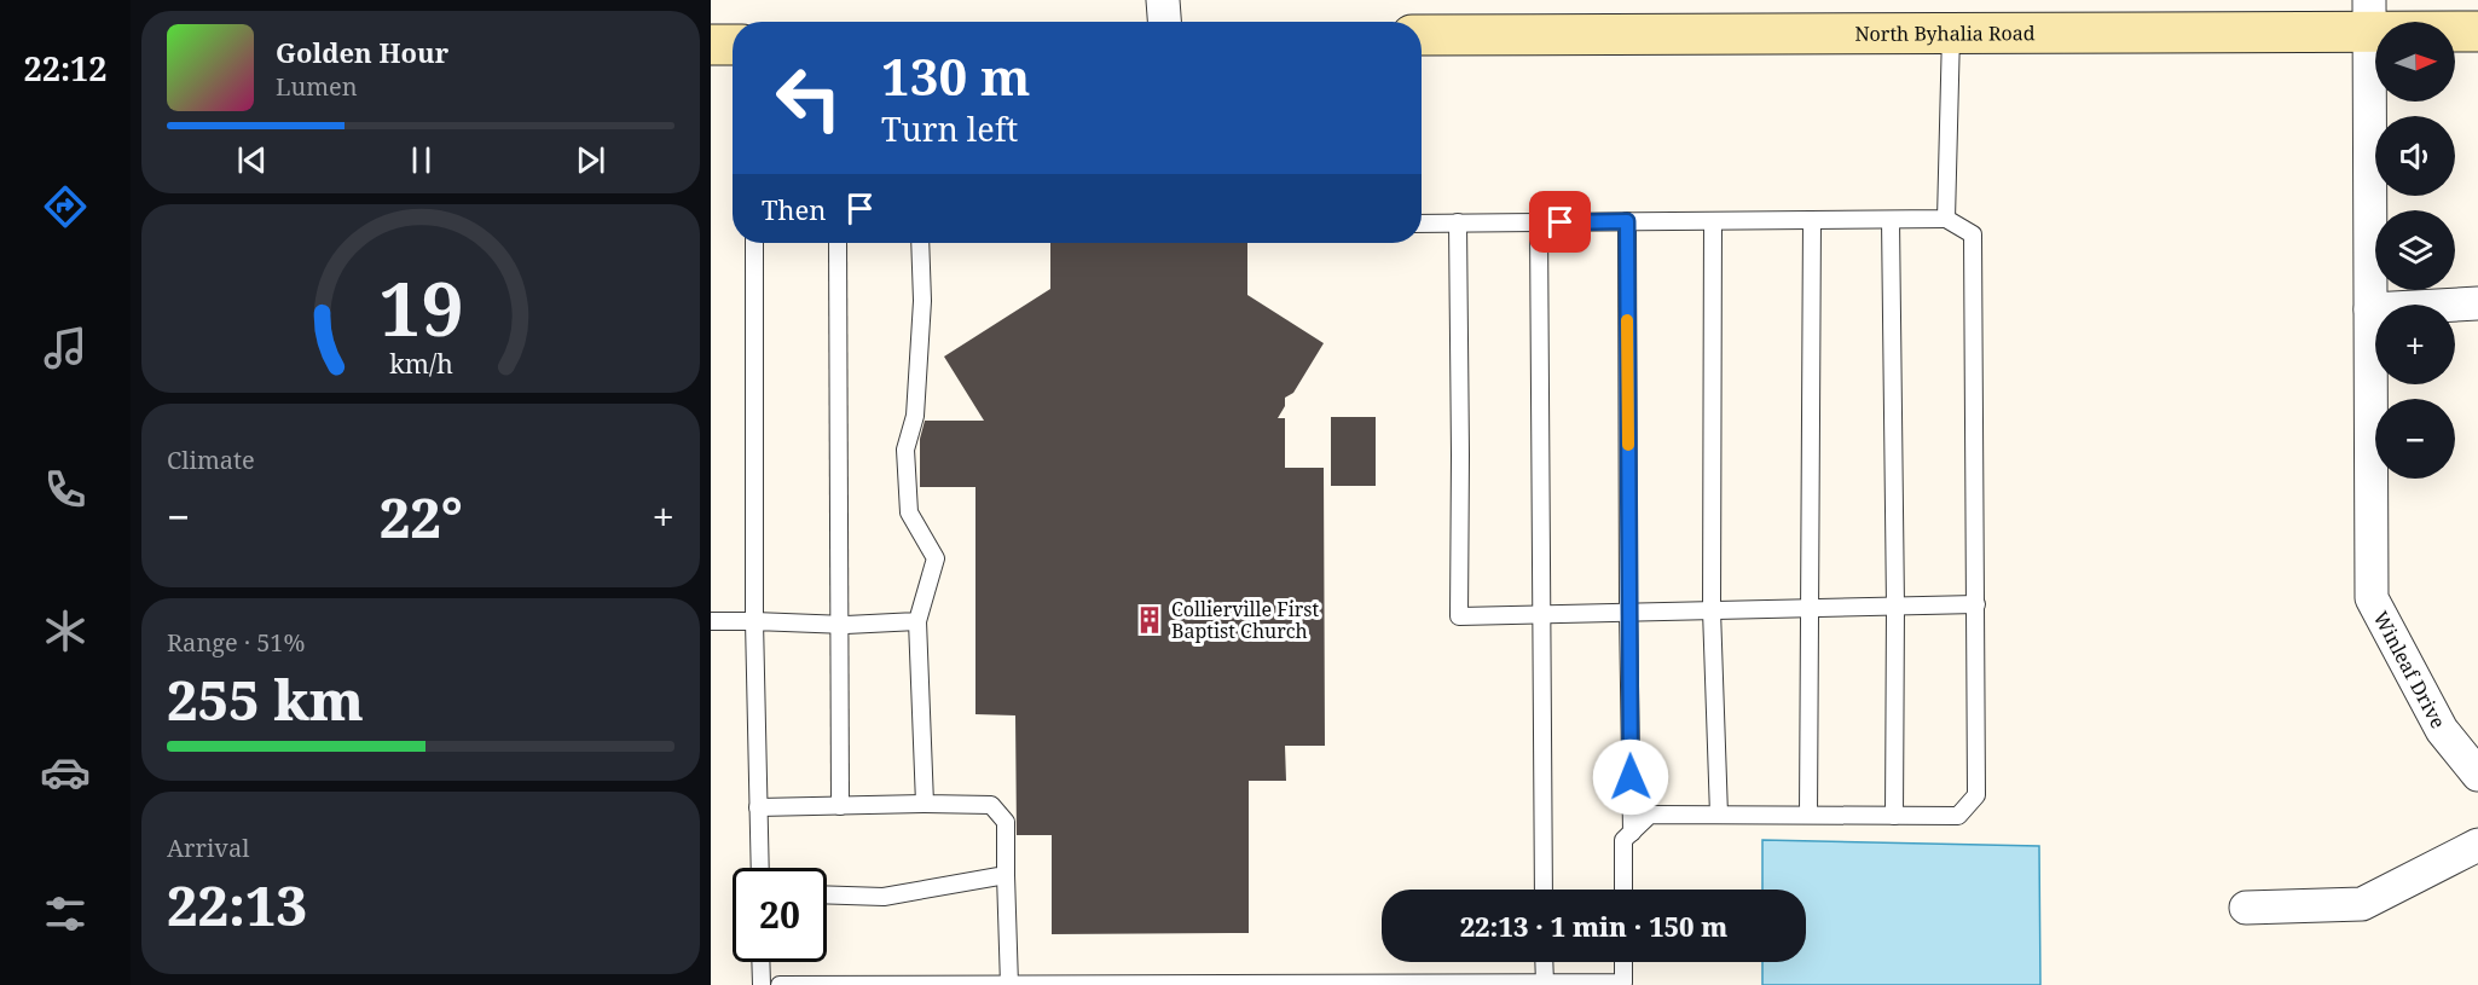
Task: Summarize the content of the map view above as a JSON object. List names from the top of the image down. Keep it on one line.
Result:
{"streets":{"main road":["North Byhalia Road"],"street":["Winleaf Drive"]},"crossings":[["North Byhalia Road","Winleaf Drive"]],"places":{"building":["Collierville First Baptist Church"]},"north":"right","page":{"tabs":"22:12","map_buttons":["+","−"],"turn":["130 m","Turn left"],"song":["Golden Hour","Lumen"],"then":"Then","tile":["Climate",["Range · 51%","255 km"],["Arrival","22:13"]],"heat":["−","22°","+"],"limit":"20","trip":"22:13 · 1 min · 150 m","gauge":["19","km/h"]}}
